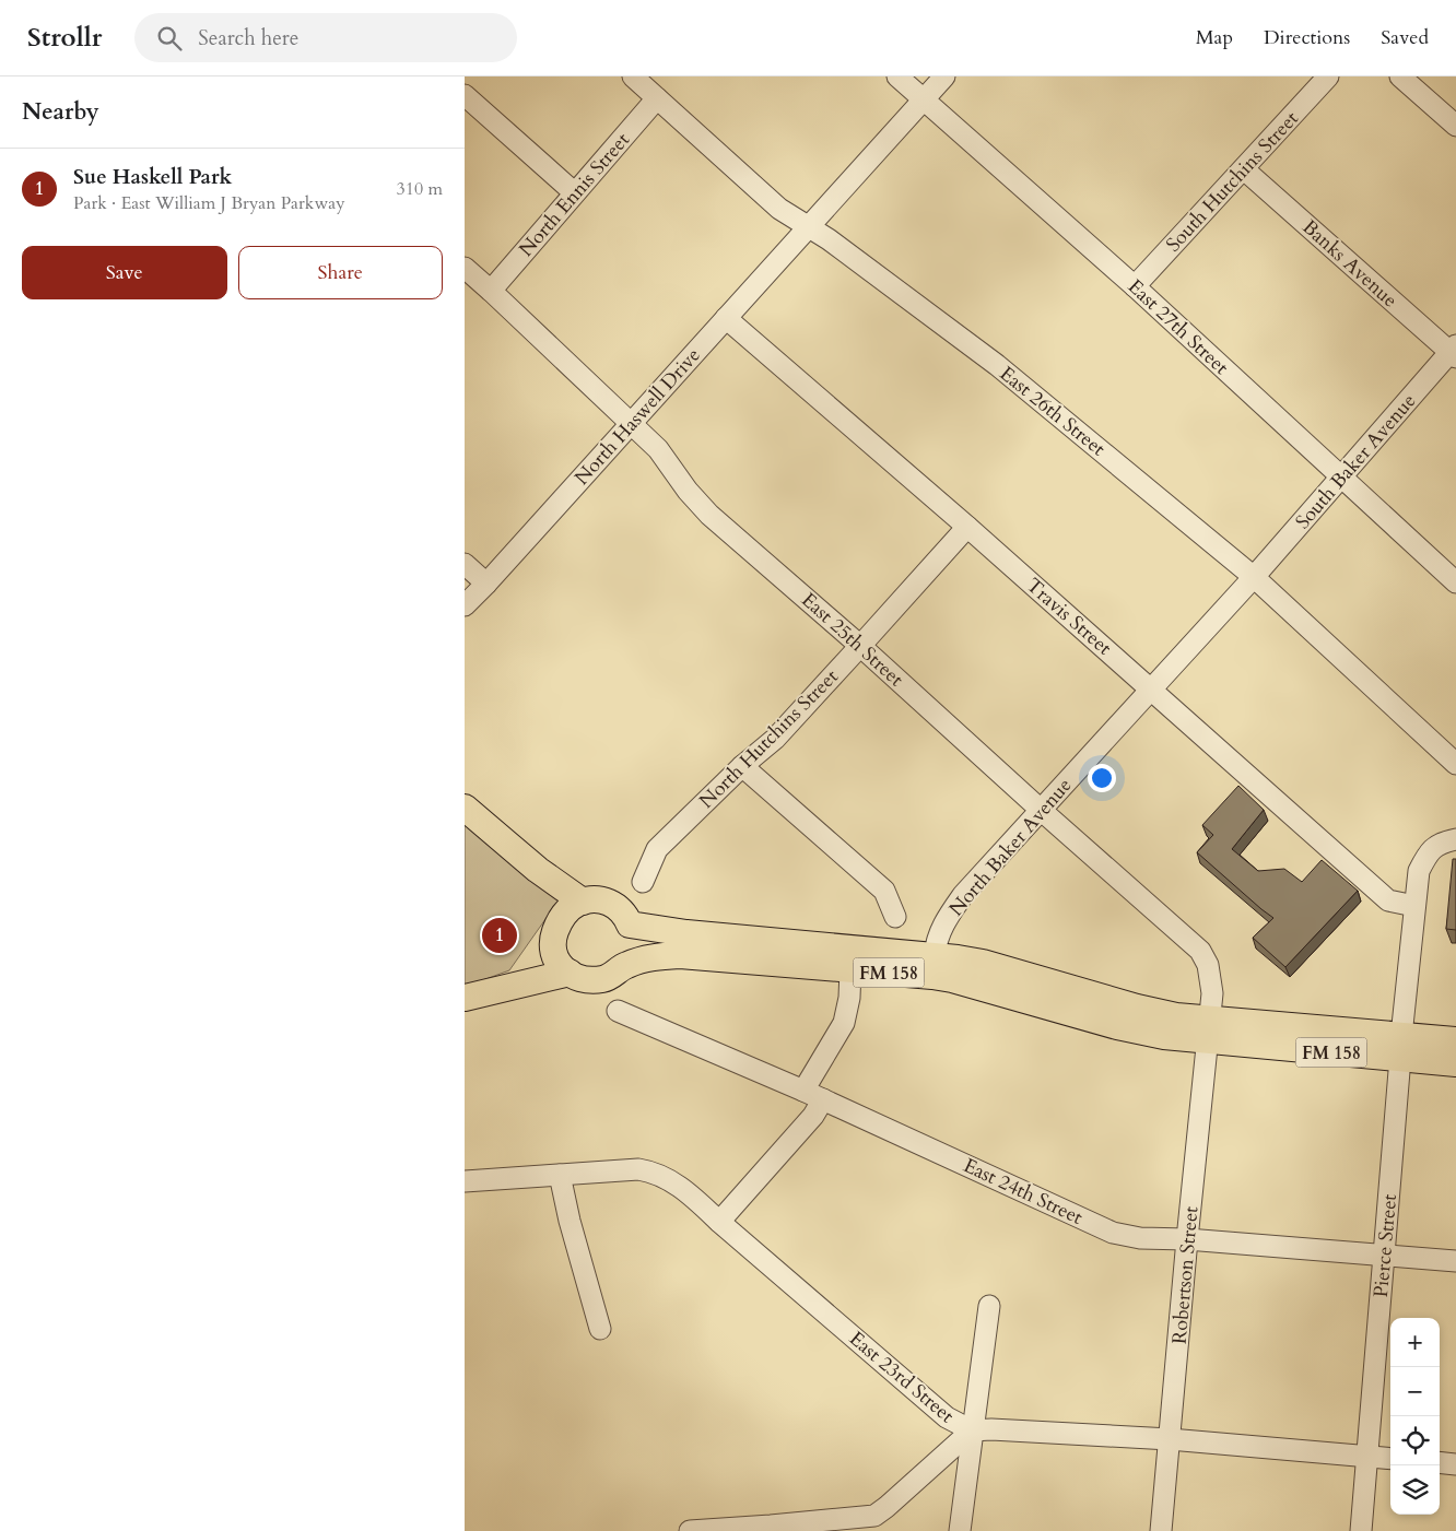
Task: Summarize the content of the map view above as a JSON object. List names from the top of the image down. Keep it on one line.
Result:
{"streets":{"main road":["FM 158"],"street":["South Hutchins Street","North Ennis Street","Banks Avenue","East 27th Street","East 26th Street","North Haswell Drive","South Baker Avenue","Travis Street","East 25th Street","North Hutchins Street","North Baker Avenue","East 24th Street","Pierce Street","Robertson Street","East 23rd Street"]},"crossings":[["South Hutchins Street","Banks Avenue"],["South Hutchins Street","East 27th Street"],["North Ennis Street","East 26th Street"],["North Ennis Street","East 25th Street"],["Banks Avenue","South Baker Avenue"],["East 27th Street","North Haswell Drive"],["East 27th Street","South Baker Avenue"],["East 26th Street","North Haswell Drive"],["East 26th Street","South Baker Avenue"],["East 26th Street","North Baker Avenue"],["North Haswell Drive","Travis Street"],["North Haswell Drive","East 25th Street"],["South Baker Avenue","North Baker Avenue"],["Travis Street","North Hutchins Street"],["Travis Street","North Baker Avenue"],["Travis Street","Pierce Street"],["East 25th Street","North Hutchins Street"],["East 25th Street","North Baker Avenue"],["East 25th Street","FM 158"],["East 25th Street","Robertson Street"],["North Baker Avenue","FM 158"],["FM 158","Pierce Street"],["FM 158","Robertson Street"],["East 24th Street","Pierce Street"],["East 24th Street","Robertson Street"],["Pierce Street","East 23rd Street"],["Robertson Street","East 23rd Street"]],"page":{"header":"Strollr","search":"Search here","nav":["Map","Directions","Saved"],"heading":"Nearby","list":[{"mark":"1","name":"Sue Haskell Park","note":"Park · East William J Bryan Parkway","value":"310 m"}],"buttons":["Save","Share"],"pins":"1","map_buttons":["+","−"]}}
